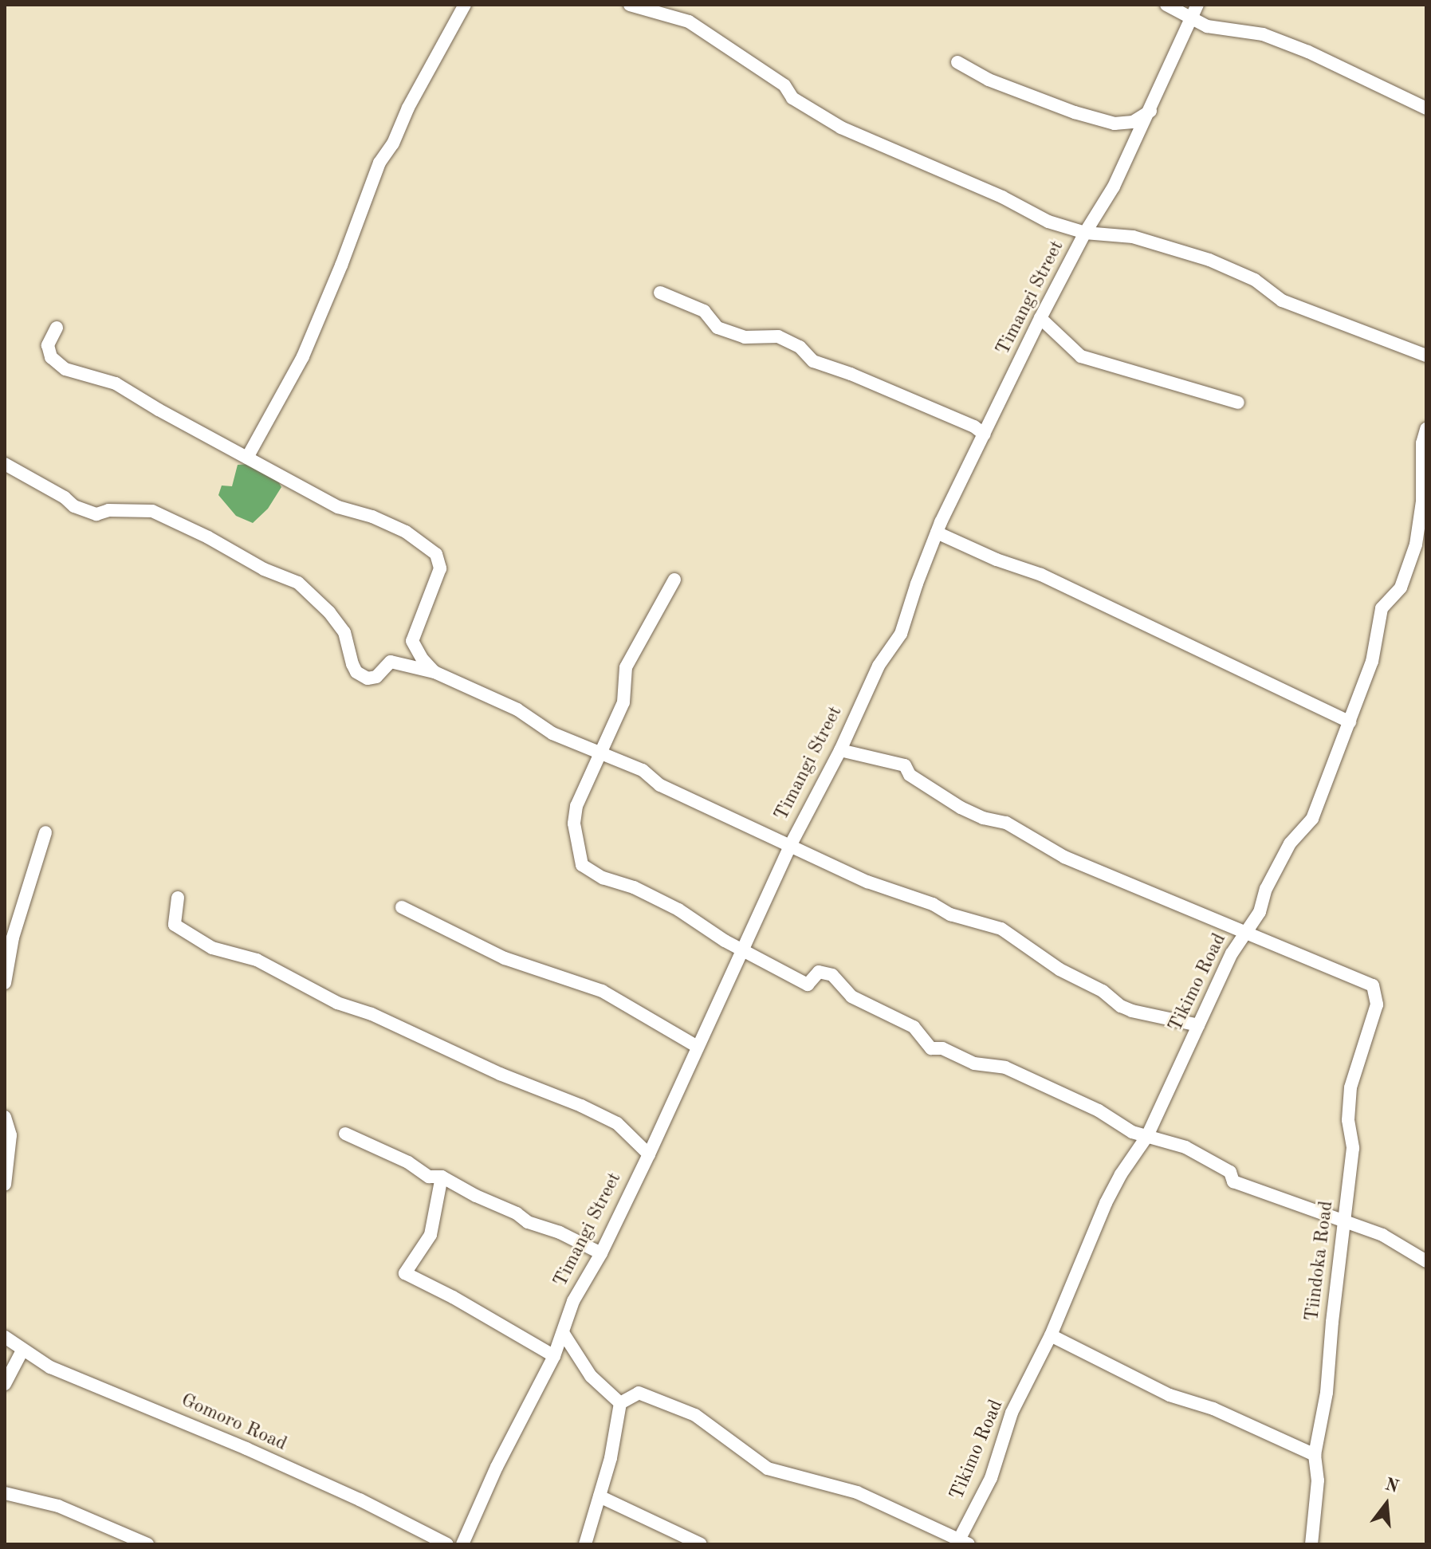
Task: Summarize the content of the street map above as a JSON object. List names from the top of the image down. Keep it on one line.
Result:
{"streets":{"street":["Timangi Street","Tikimo Road","Tiindoka Road","Gomoro Road"]},"crossings":[["Tikimo Road","Tiindoka Road"]],"north":"top"}
